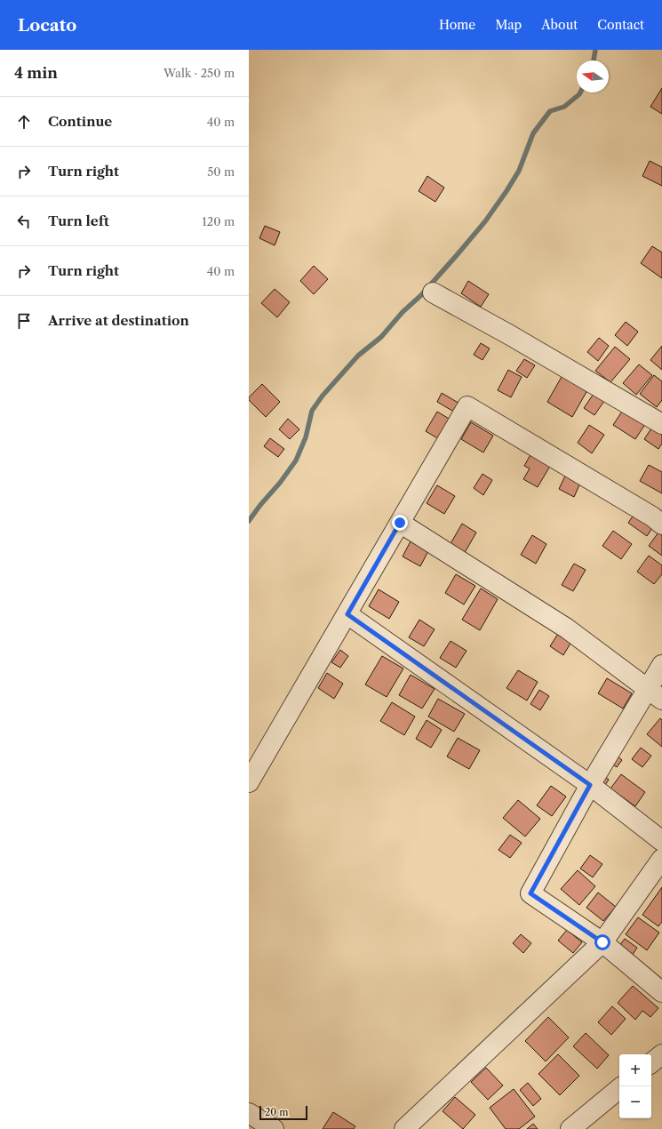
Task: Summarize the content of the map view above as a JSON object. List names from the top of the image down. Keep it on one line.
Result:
{"scale_bar":"20 m","north":"left","page":{"header":"Locato","nav":["Home","Map","About","Contact"],"heading":["4 min","Walk · 250 m"],"list":[["Continue","40 m"],["Turn right","50 m"],["Turn left","120 m"],["Turn right","40 m"],"Arrive at destination"],"map_buttons":["+","−"],"scale":"20 m"}}
